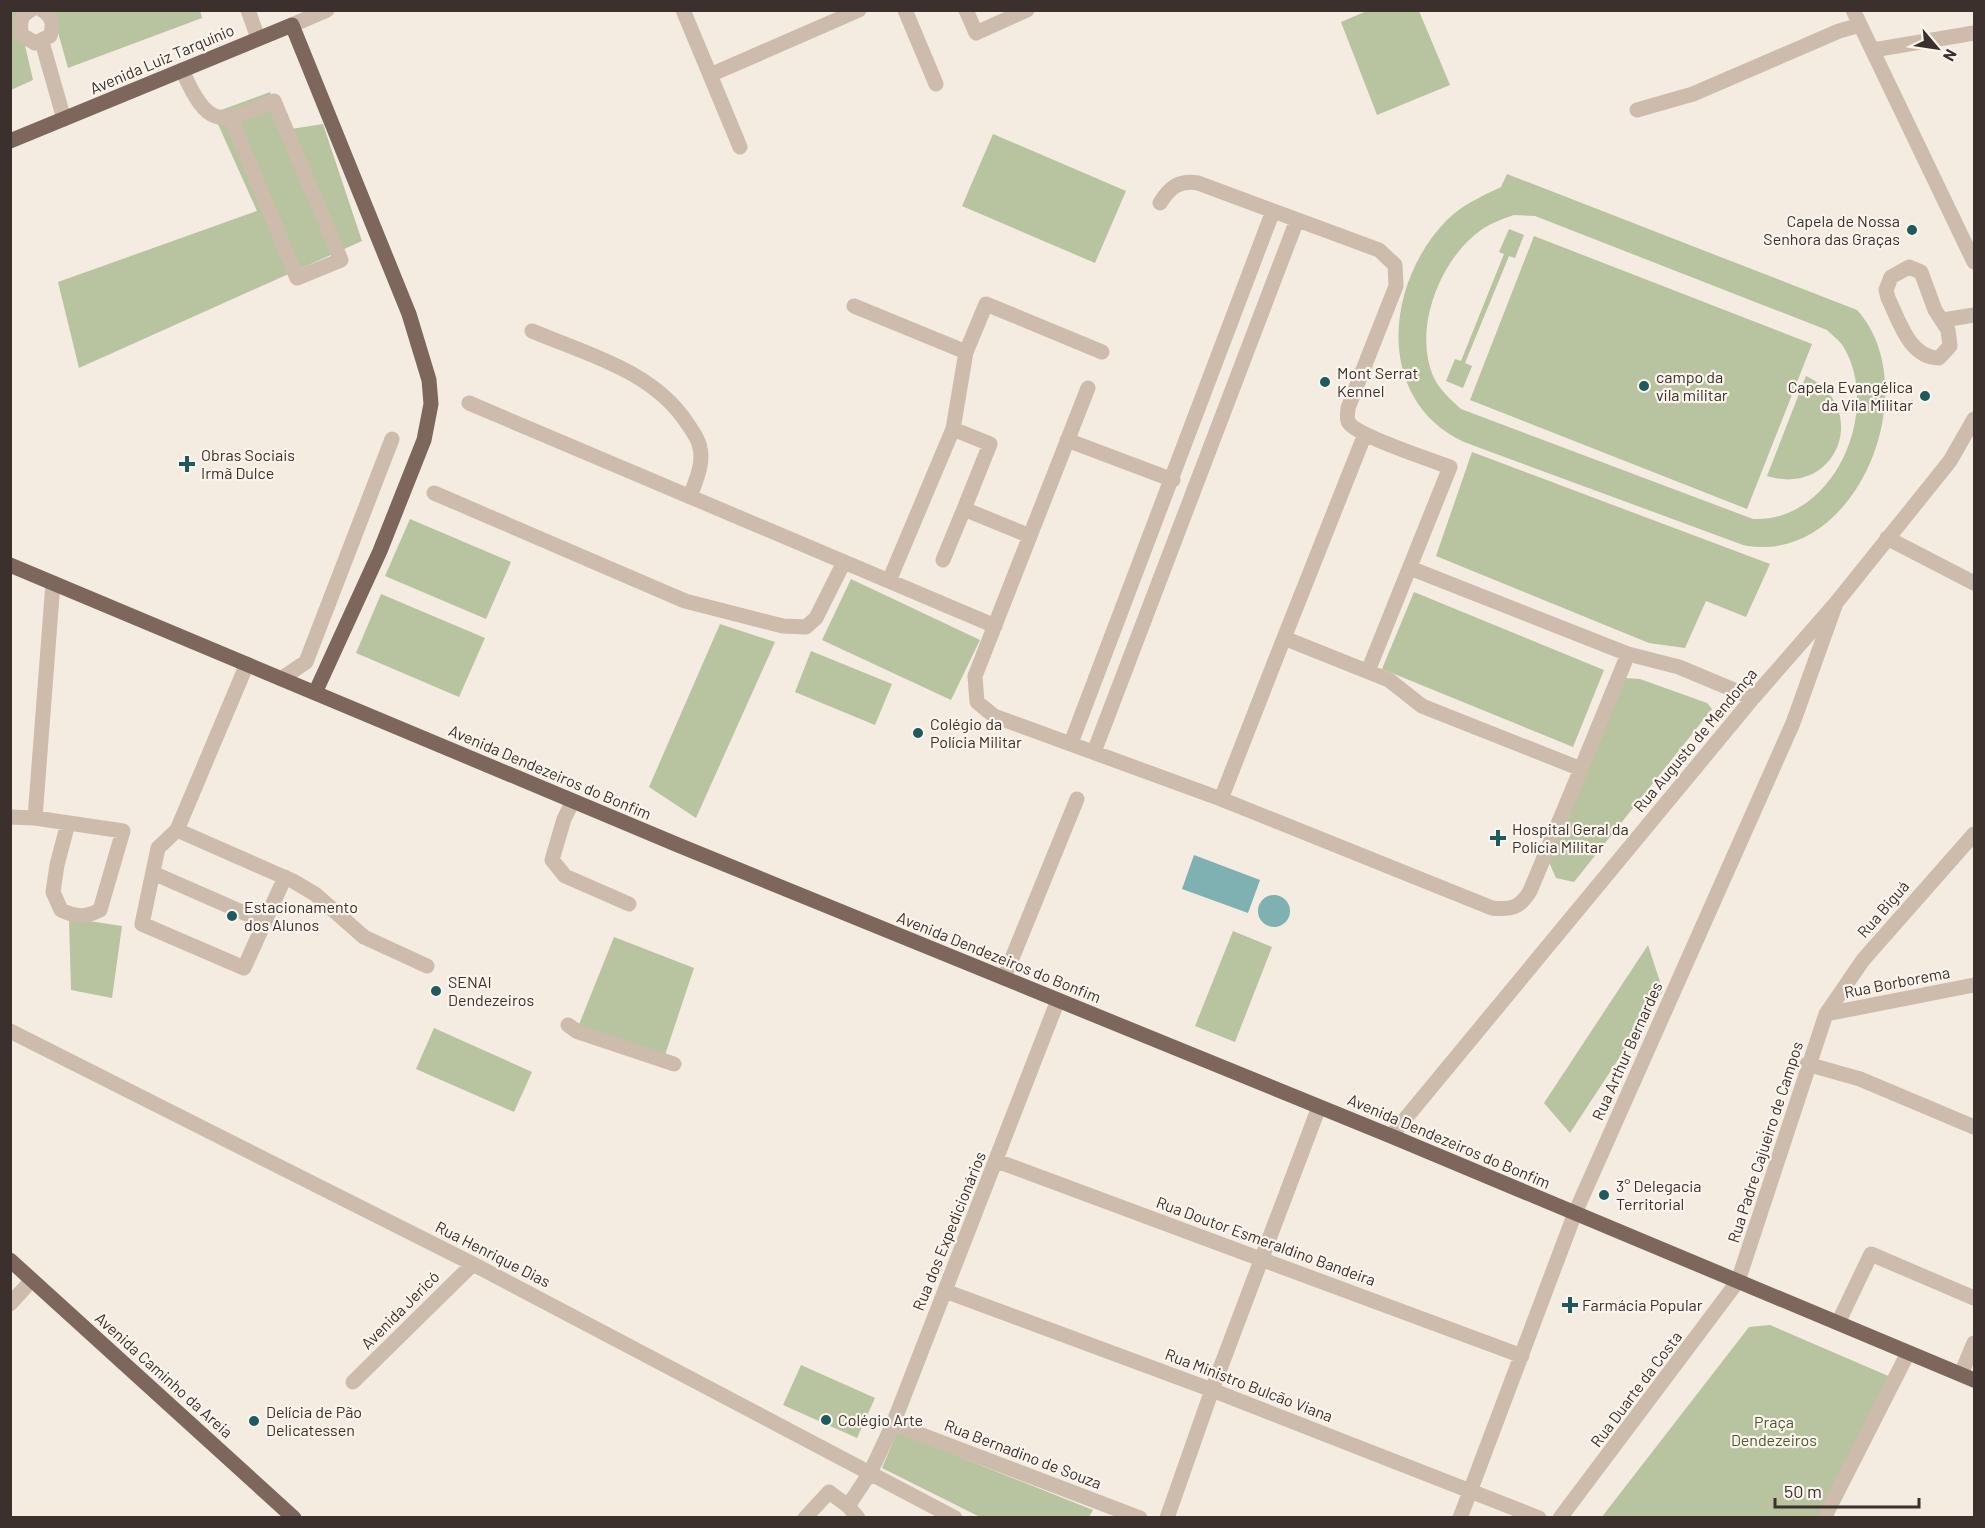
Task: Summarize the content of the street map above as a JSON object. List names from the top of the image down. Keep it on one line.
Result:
{"streets":{"main road":["Avenida Luiz Tarquínio","Avenida Dendezeiros do Bonfim","Avenida Caminho da Areia"],"street":["Rua Augusto de Mendonça","Rua Biguá","Rua Borborema","Rua Arthur Bernardes","Rua Padre Cajueiro de Campos","Rua dos Expedicionários","Rua Doutor Esmeraldino Bandeira","Rua Henrique Dias","Avenida Jericó","Rua Ministro Bulcão Viana","Rua Duarte da Costa","Rua Bernadino de Souza"]},"crossings":[["Rua Augusto de Mendonça","Avenida Dendezeiros do Bonfim"],["Rua Augusto de Mendonça","Rua Arthur Bernardes"],["Avenida Dendezeiros do Bonfim","Rua Arthur Bernardes"],["Avenida Dendezeiros do Bonfim","Rua Padre Cajueiro de Campos"],["Avenida Dendezeiros do Bonfim","Rua dos Expedicionários"],["Avenida Dendezeiros do Bonfim","Rua Duarte da Costa"],["Rua Biguá","Rua Borborema"],["Rua Biguá","Rua Padre Cajueiro de Campos"],["Rua Borborema","Rua Padre Cajueiro de Campos"],["Rua Arthur Bernardes","Rua Doutor Esmeraldino Bandeira"],["Rua Arthur Bernardes","Rua Ministro Bulcão Viana"],["Rua Padre Cajueiro de Campos","Rua Duarte da Costa"],["Rua dos Expedicionários","Rua Doutor Esmeraldino Bandeira"],["Rua dos Expedicionários","Rua Henrique Dias"],["Rua dos Expedicionários","Rua Ministro Bulcão Viana"],["Rua dos Expedicionários","Rua Bernadino de Souza"],["Rua Henrique Dias","Avenida Jericó"]],"parks":["Praça Dendezeiros"],"places":{"other":["Capela de Nossa Senhora das Graças","Mont Serrat Kennel","campo da vila militar","Capela Evangélica da Vila Militar","Colégio da Polícia Militar","Estacionamento dos Alunos","SENAI Dendezeiros","3° Delegacia Territorial","Colégio Arte","Delícia de Pão Delicatessen"],"health":["Obras Sociais Irmã Dulce","Hospital Geral da Polícia Militar","Farmácia Popular"]},"scale_bar":"50 m","north":"bottom right"}
